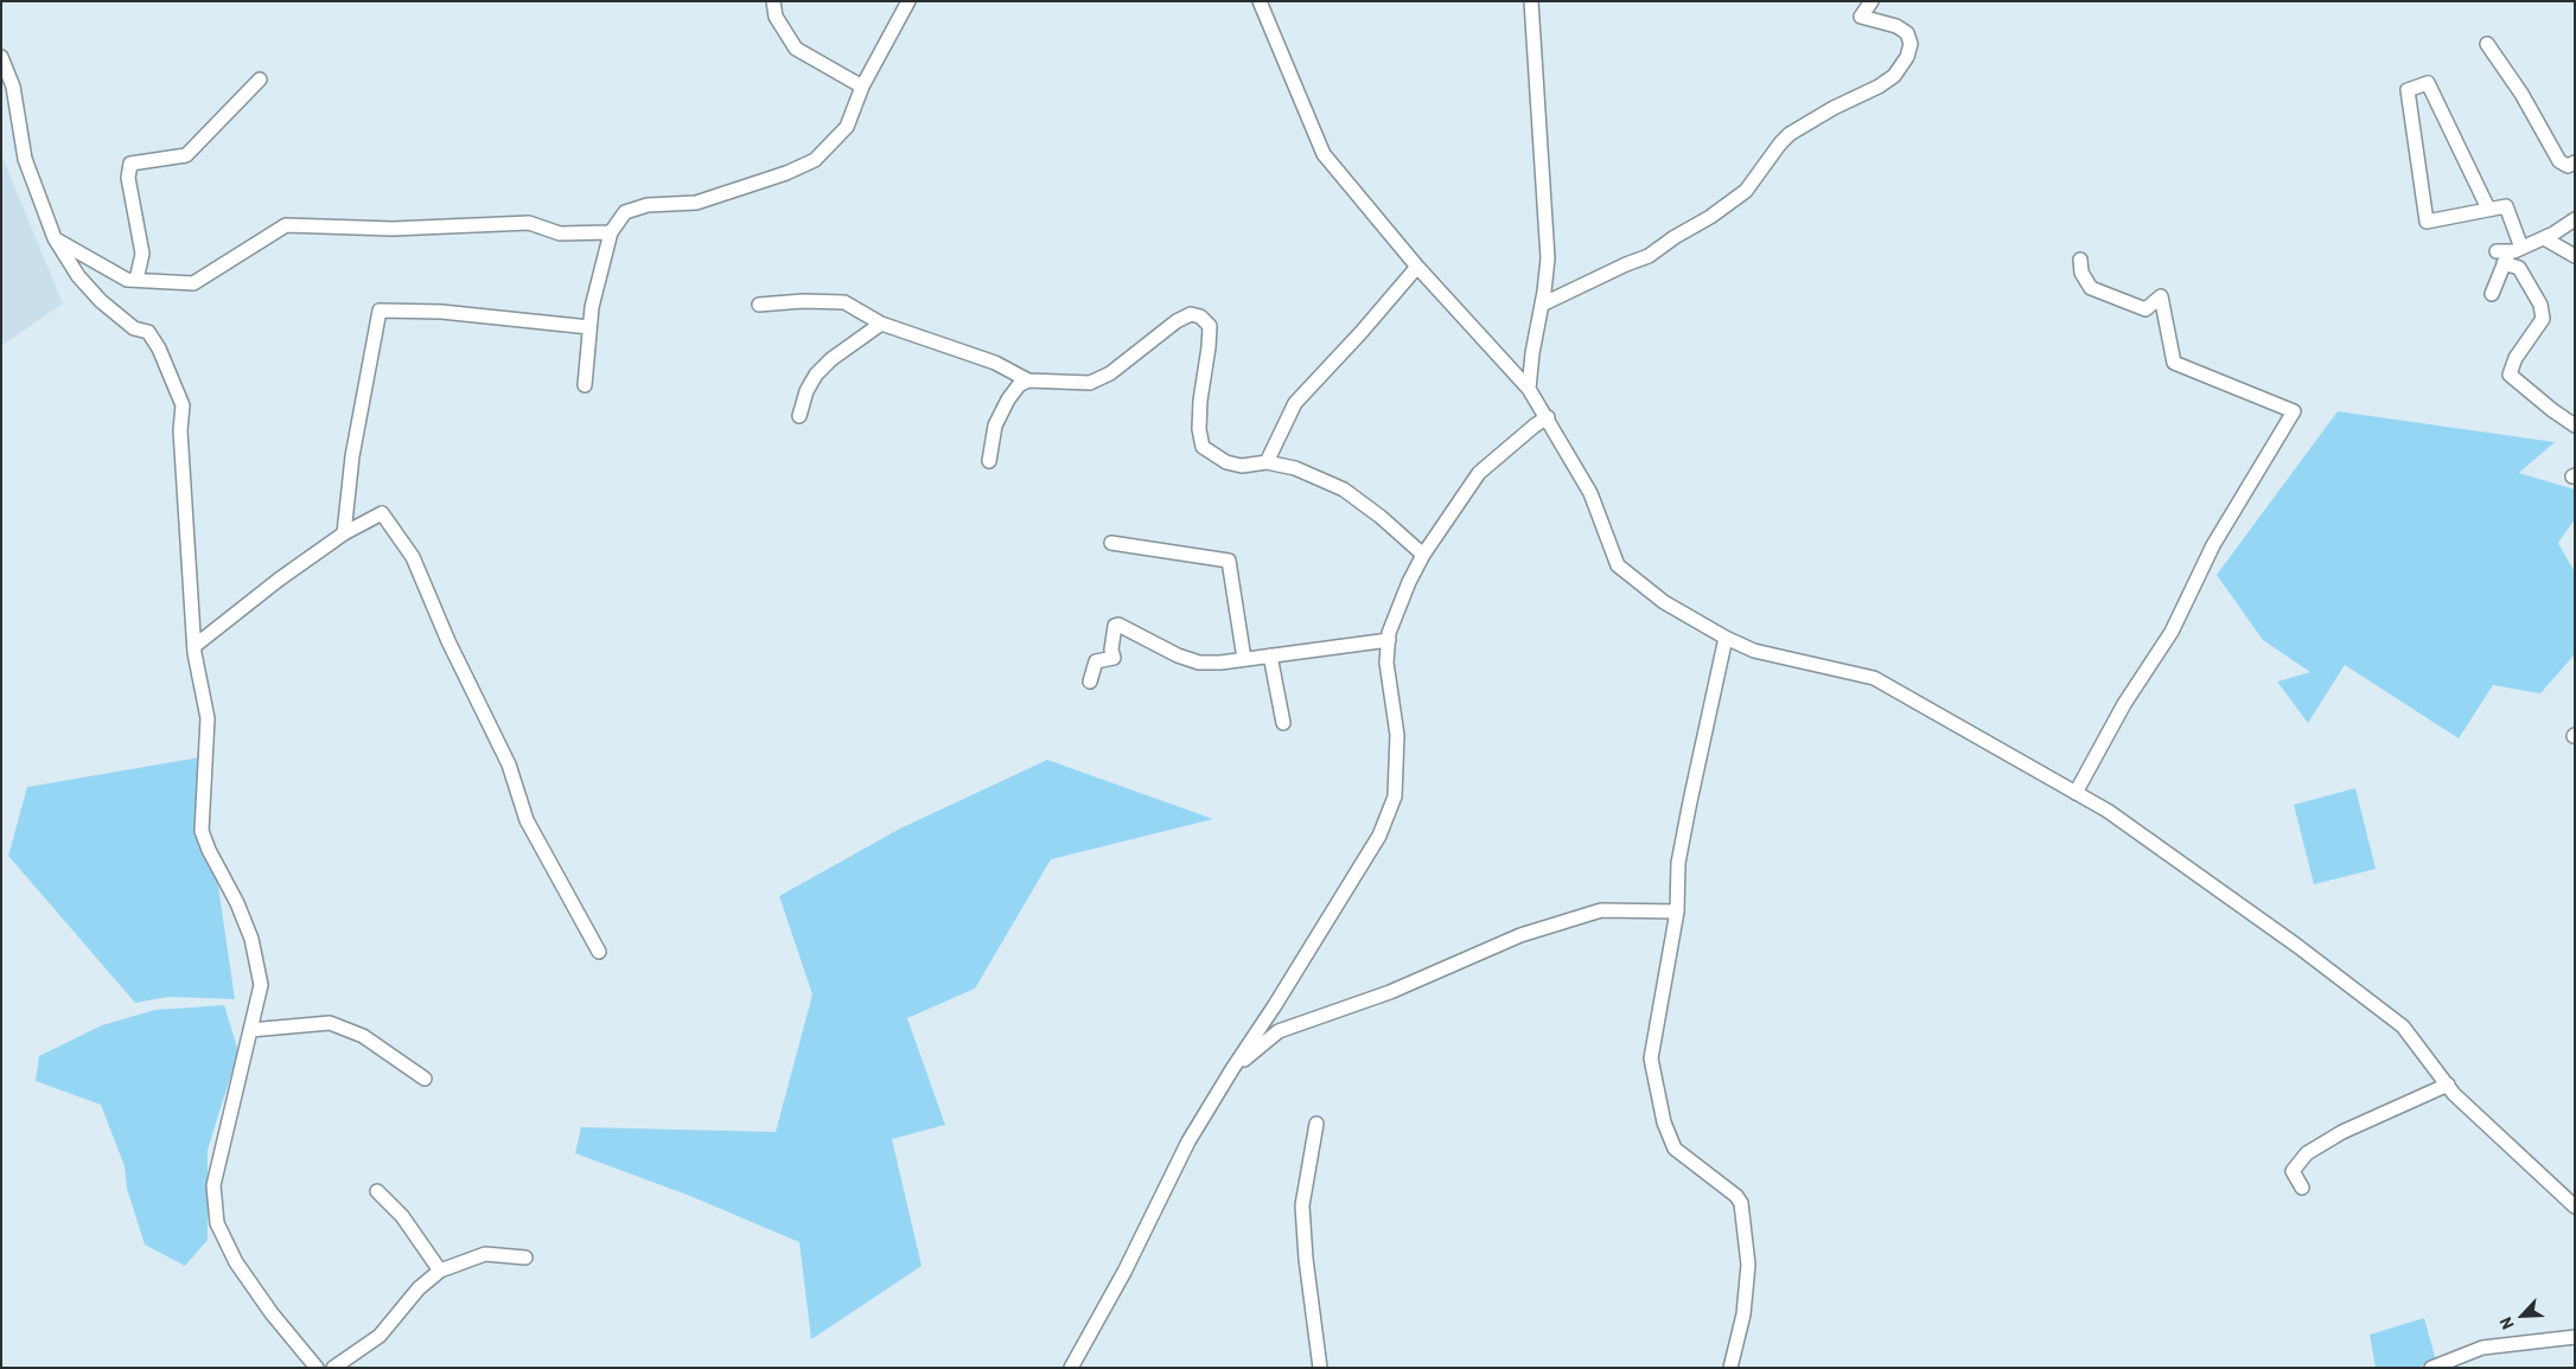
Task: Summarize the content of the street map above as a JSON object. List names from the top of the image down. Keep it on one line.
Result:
{"north":"bottom left"}
